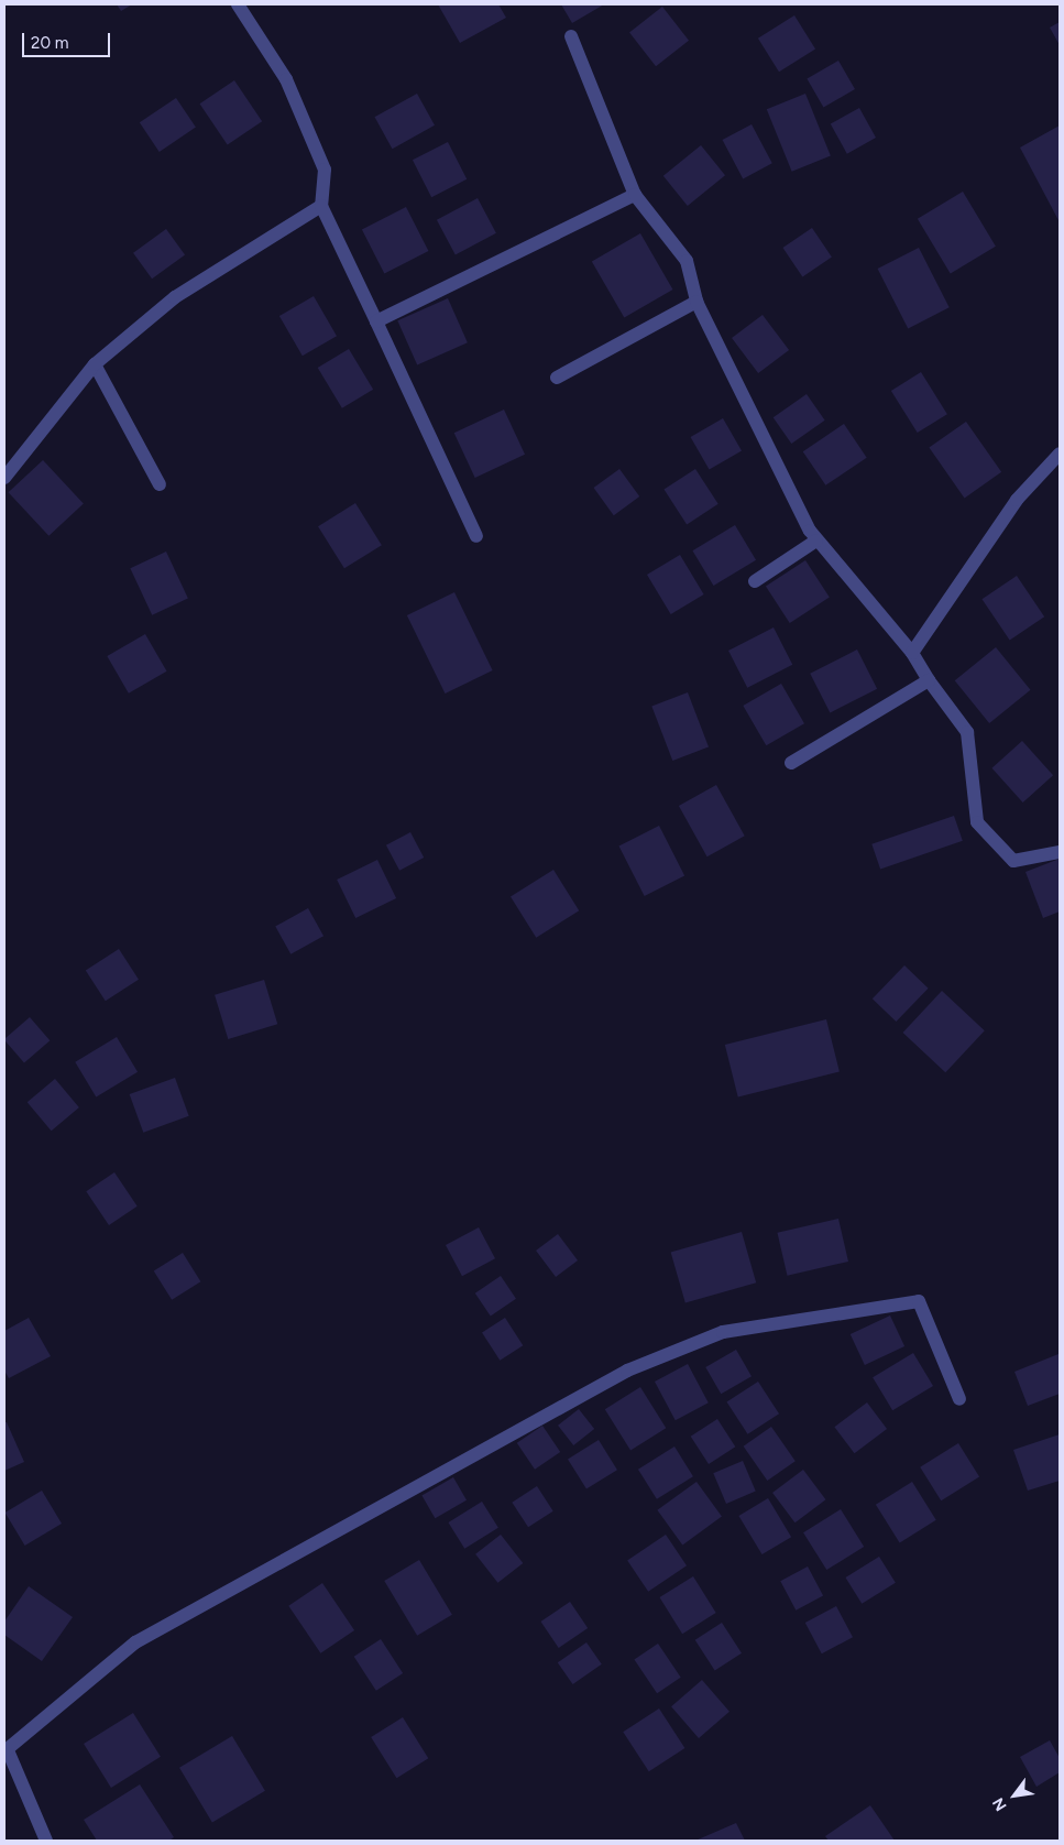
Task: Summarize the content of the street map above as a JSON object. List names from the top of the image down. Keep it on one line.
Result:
{"scale_bar":"20 m","north":"bottom left"}
